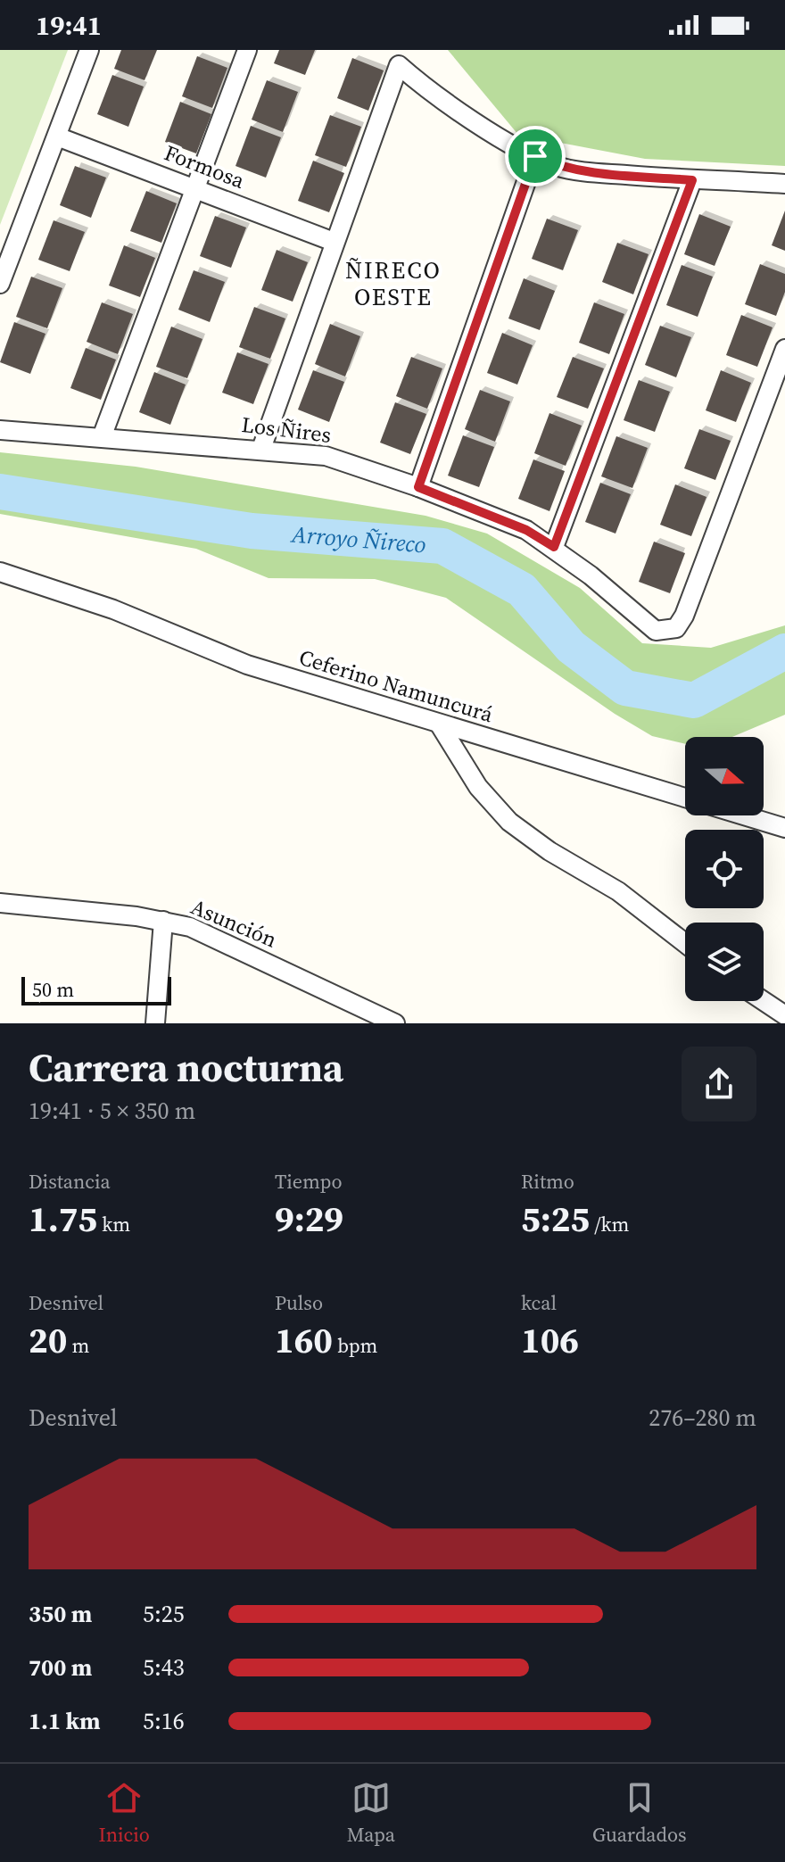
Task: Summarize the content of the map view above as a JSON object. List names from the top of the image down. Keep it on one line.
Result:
{"streets":{"street":["Formosa","Los Ñires","Ceferino Namuncurá","Asunción"]},"districts":["ÑIRECO OESTE"],"water":["Arroyo Ñireco"],"scale_bar":"50 m","north":"right","page":{"status":"19:41","scale":"50 m","heading":["Carrera nocturna","19:41 · 5 × 350 m"],"stats":[["Distancia","1.75 km"],["Tiempo","9:29"],["Ritmo","5:25 /km"],["Desnivel","20 m"],["Pulso","160 bpm"],["kcal","106"]],"chart":["Desnivel","276–280 m"],"list":[{"name":"350 m","note":"5:25"},{"name":"700 m","note":"5:43"},{"name":"1.1 km","note":"5:16"}],"tabs":["Inicio","Mapa","Guardados"]}}
